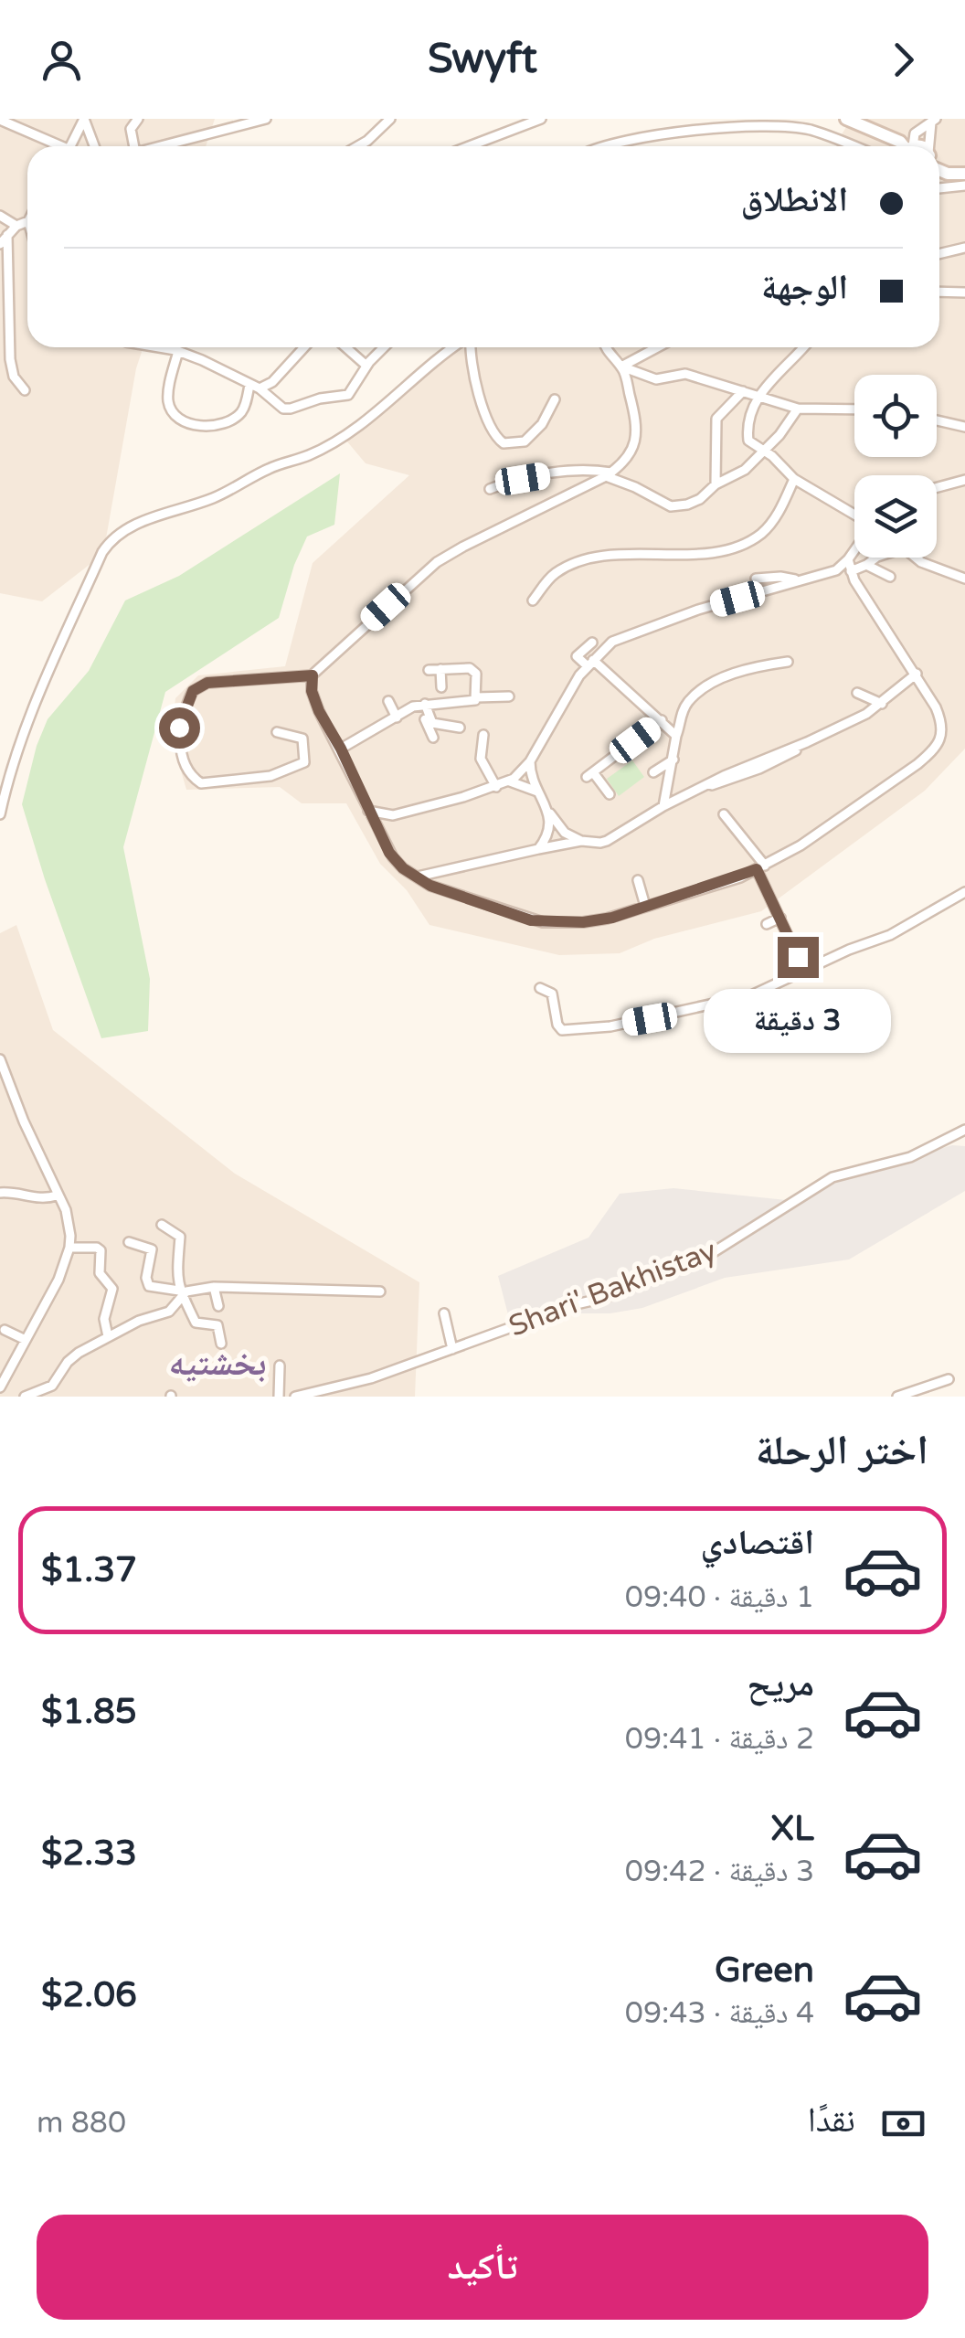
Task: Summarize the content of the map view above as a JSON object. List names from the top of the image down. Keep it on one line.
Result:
{"streets":{"street":["Shari' Bakhistay"]},"districts":["بخشتيه"],"page":{"header":"Swyft","banner":["الانطلاق","الوجهة"],"bubble":"3 دقيقة","heading":"اختر الرحلة","list":[{"name":"اقتصادي","note":"1 دقيقة · 09:40","value":"$1.37"},{"name":"مريح","note":"2 دقيقة · 09:41","value":"$1.85"},{"name":"XL","note":"3 دقيقة · 09:42","value":"$2.33"},{"name":"Green","note":"4 دقيقة · 09:43","value":"$2.06"}],"pay":["نقدًا","880 m"],"buttons":"تأكيد"}}
